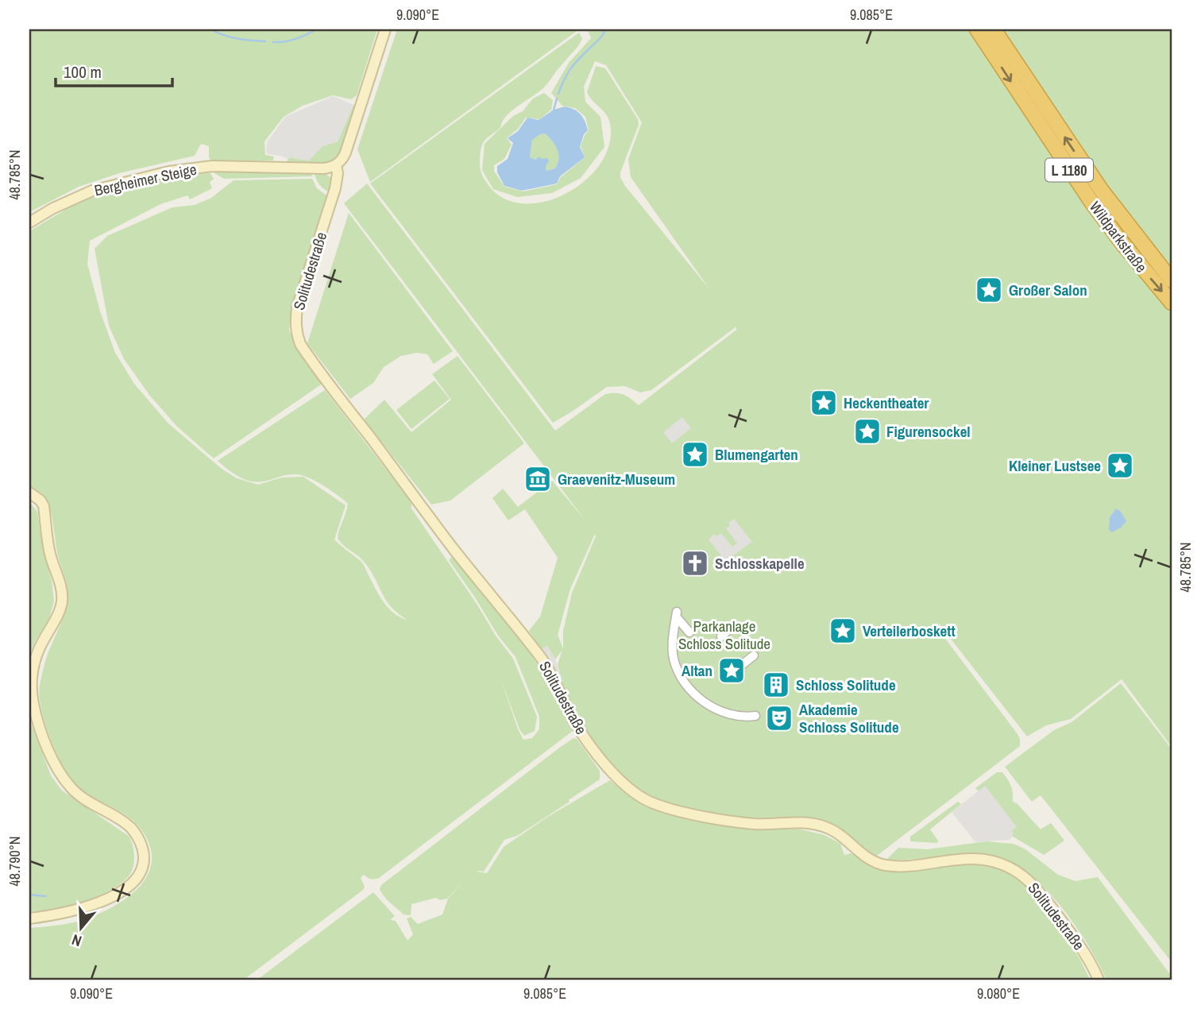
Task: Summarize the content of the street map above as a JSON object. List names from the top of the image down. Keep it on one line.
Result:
{"streets":{"highway":["L 1180","Wildparkstraße"],"street":["Bergheimer Steige","Solitudestraße"]},"crossings":[["Bergheimer Steige","Solitudestraße"]],"parks":["Parkanlage Schloss Solitude"],"places":{"place":["Großer Salon","Heckentheater","Figurensockel","Blumengarten","Kleiner Lustsee","Verteilerboskett","Altan"],"museum":["Graevenitz-Museum"],"church":["Schlosskapelle"],"building":["Schloss Solitude"],"theatre":["Akademie Schloss Solitude"]},"scale_bar":"100 m","north":"bottom","coordinates":["9.090°E","9.085°E","48.785°N","48.790°N","9.080°E"]}
